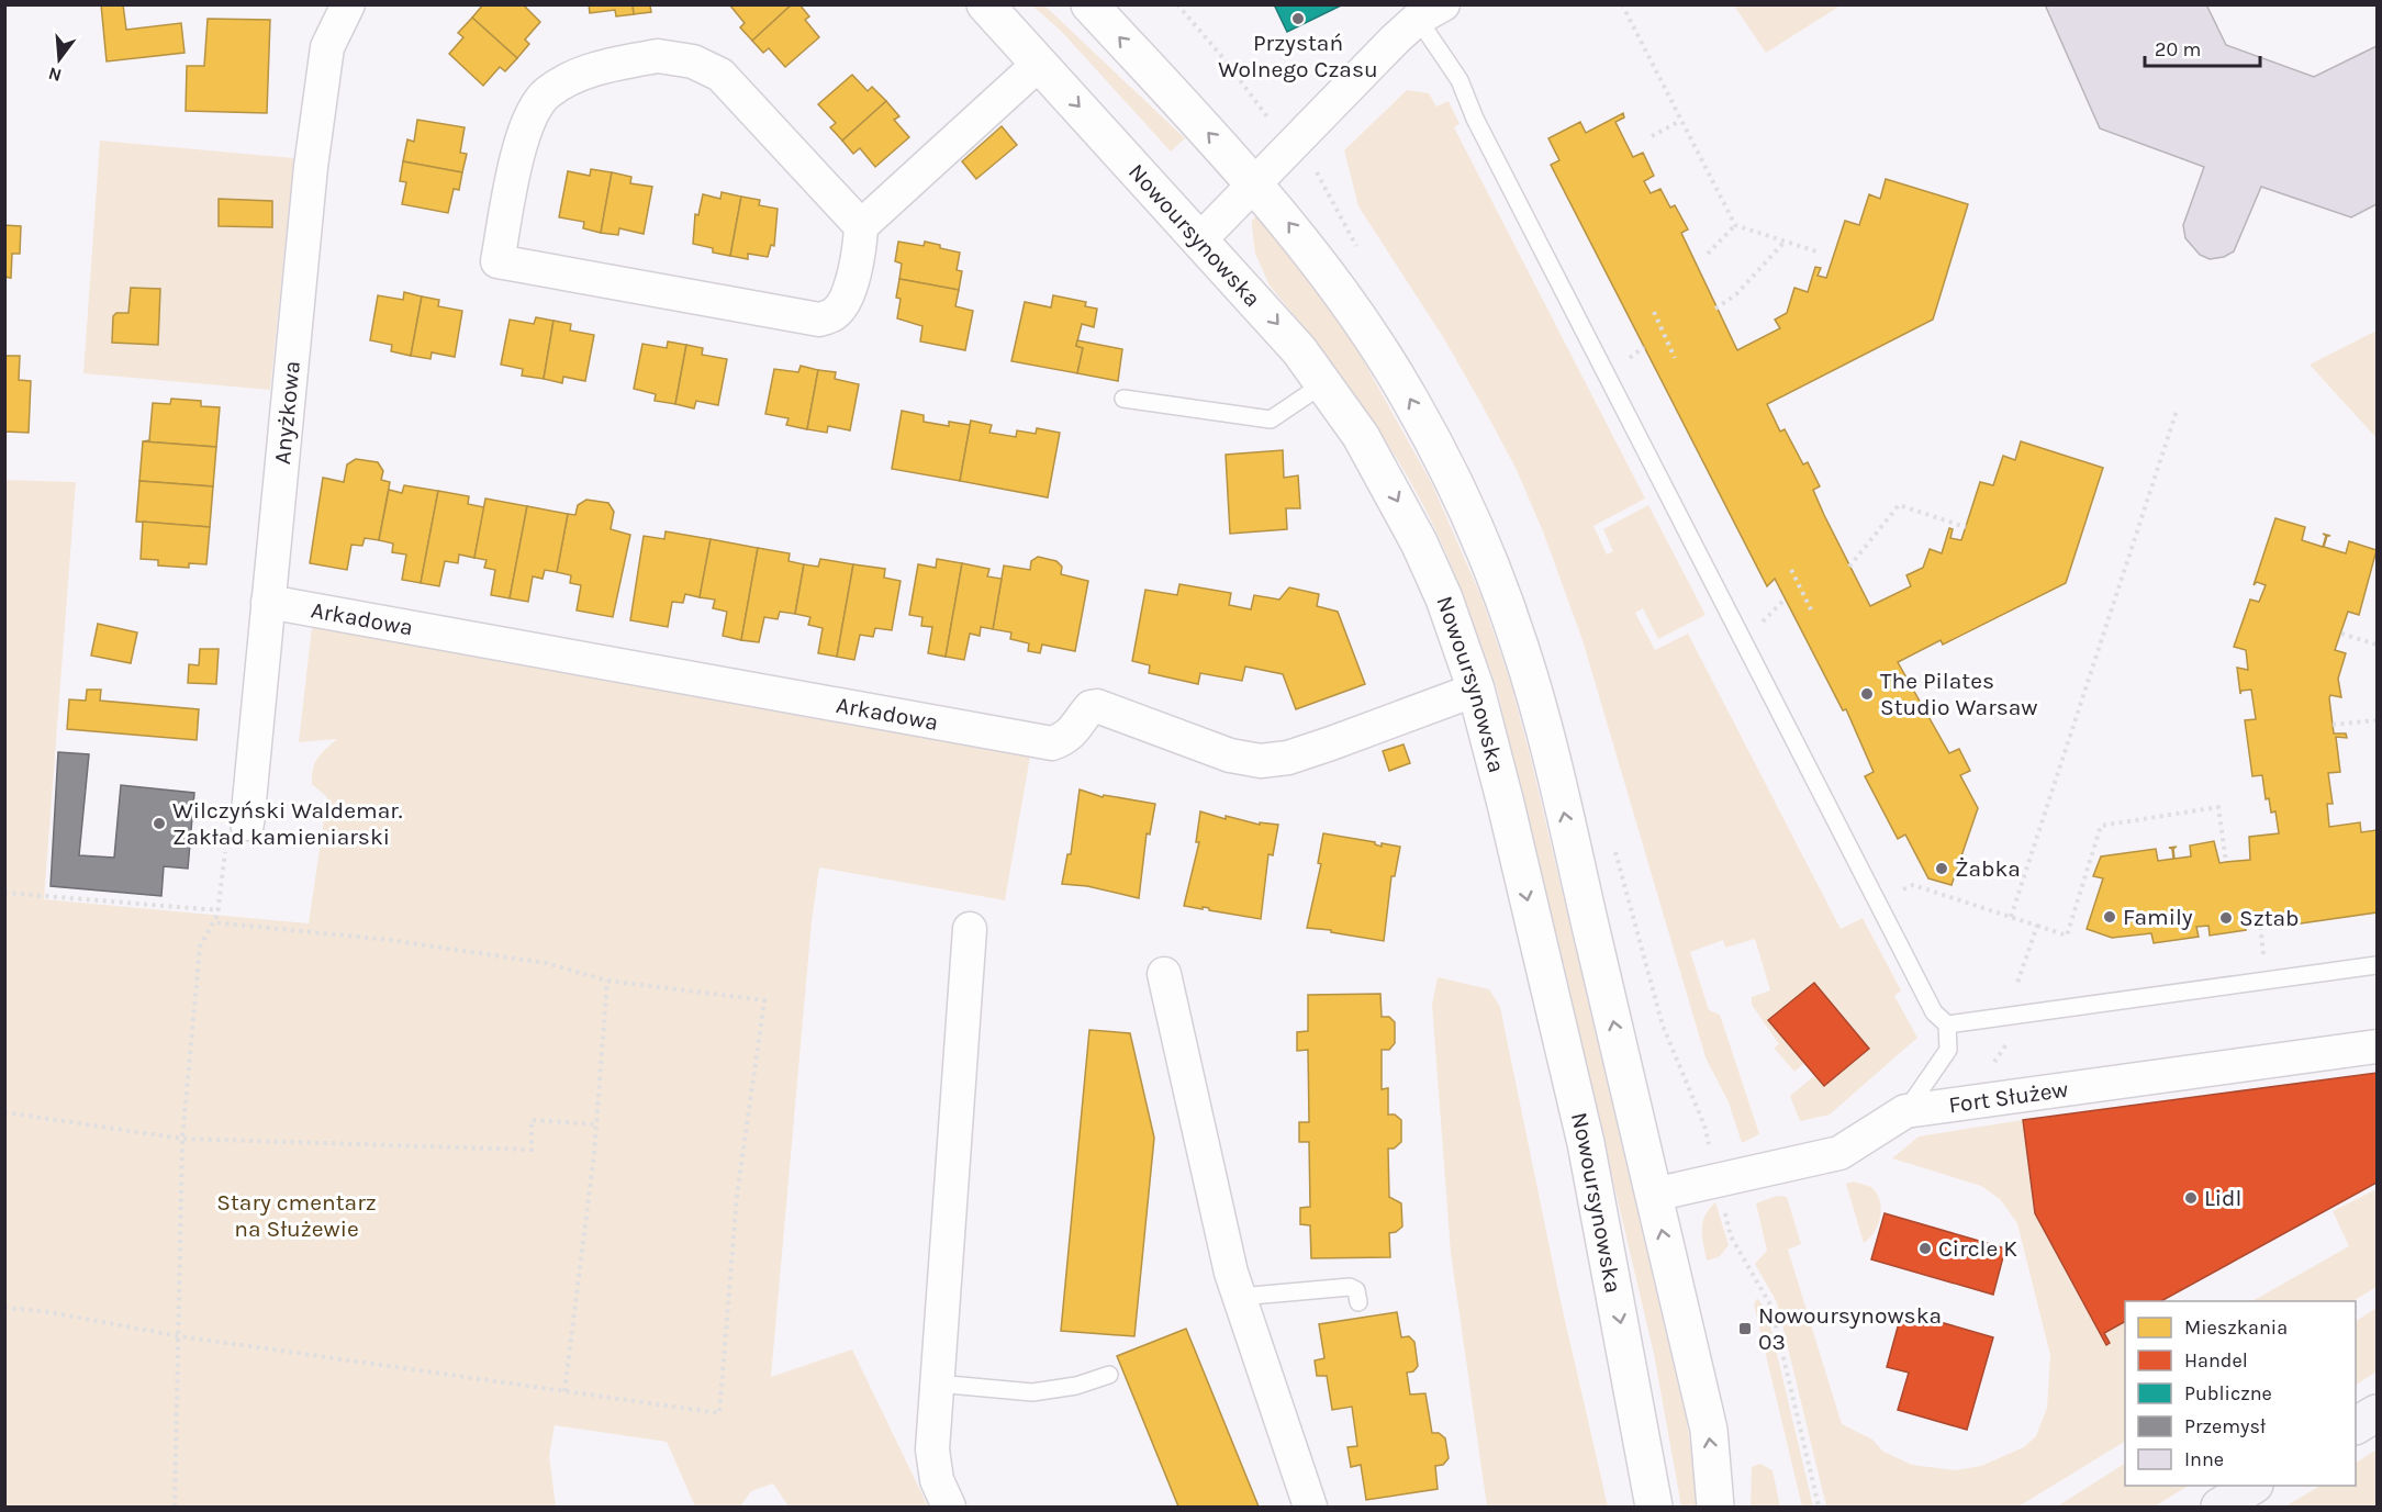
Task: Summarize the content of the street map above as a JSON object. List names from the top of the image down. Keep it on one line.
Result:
{"streets":{"street":["Nowoursynowska","Anyżkowa","Arkadowa","Fort Służew"]},"crossings":[["Nowoursynowska","Arkadowa"],["Anyżkowa","Arkadowa"]],"parks":["Stary cmentarz na Służewie"],"places":{"other":["Przystań Wolnego Czasu","The Pilates Studio Warsaw","Wilczyński Waldemar. Zakład kamieniarski","Żabka","Family","Sztab","Lidl","Circle K"],"transit":["Nowoursynowska 03"]},"legend":["Mieszkania","Handel","Publiczne","Przemysł","Inne"],"scale_bar":"20 m","north":"bottom"}
